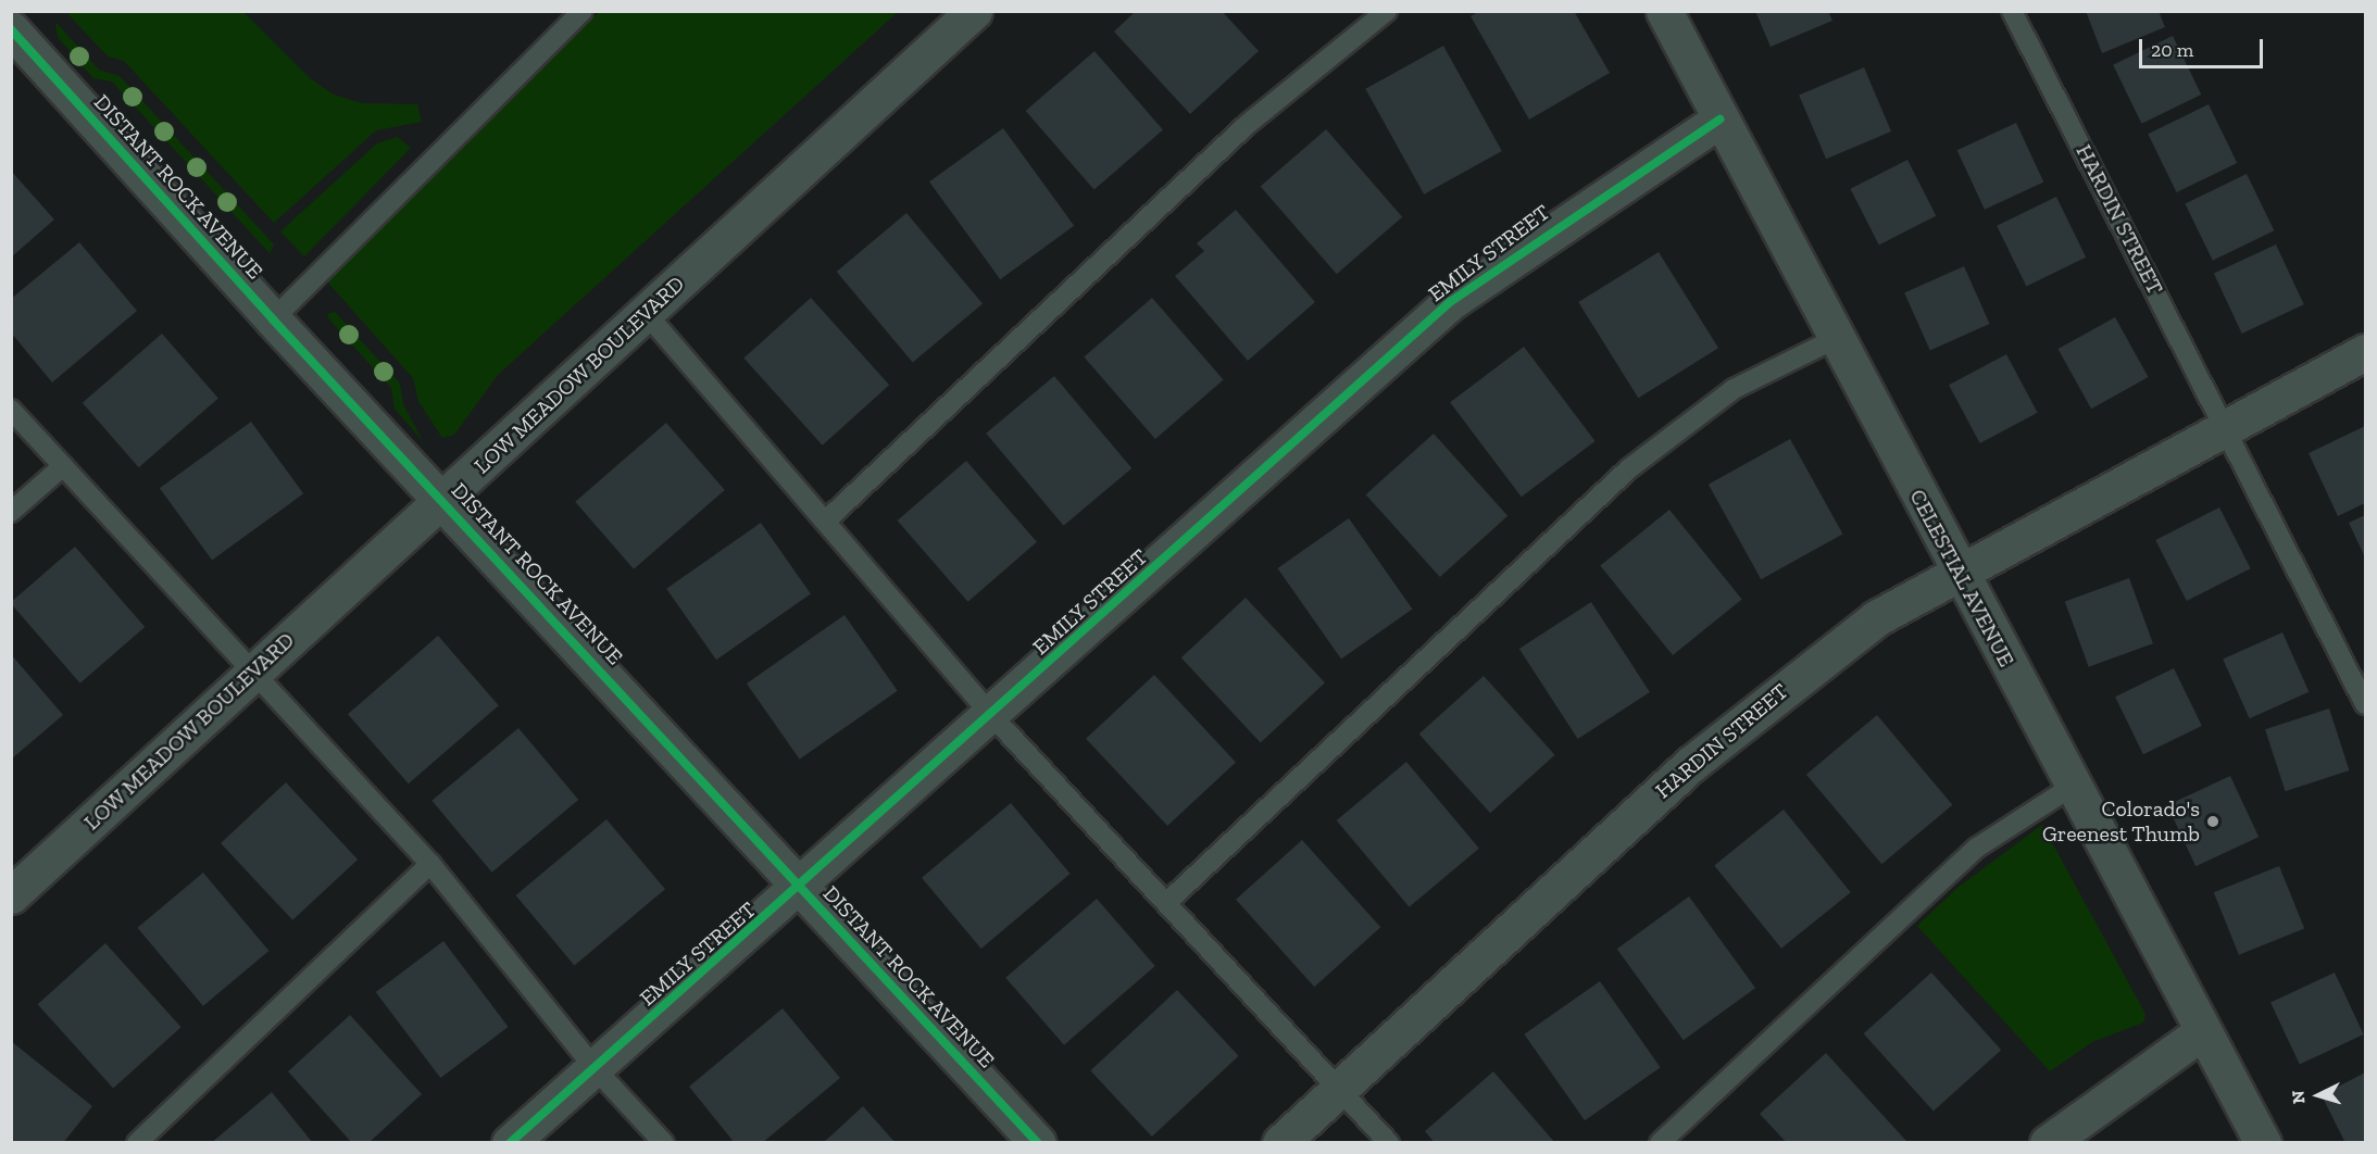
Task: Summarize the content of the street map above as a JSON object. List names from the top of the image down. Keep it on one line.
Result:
{"streets":{"street":["DISTANT ROCK AVENUE","HARDIN STREET","EMILY STREET","LOW MEADOW BOULEVARD","CELESTIAL AVENUE"]},"crossings":[["DISTANT ROCK AVENUE","EMILY STREET"],["DISTANT ROCK AVENUE","LOW MEADOW BOULEVARD"],["HARDIN STREET","CELESTIAL AVENUE"],["EMILY STREET","CELESTIAL AVENUE"]],"places":["Colorado's Greenest Thumb"],"scale_bar":"20 m","north":"left"}
